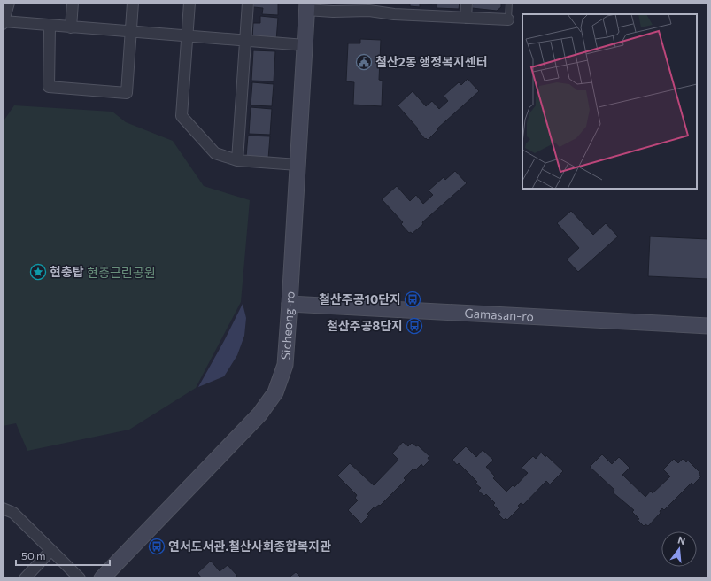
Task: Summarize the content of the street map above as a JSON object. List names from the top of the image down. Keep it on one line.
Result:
{"streets":{"main road":["Gamasan-ro","Sicheong-ro"]},"crossings":[["Gamasan-ro","Sicheong-ro"]],"parks":["현충근린공원"],"places":{"public building":["철산2동 행정복지센터"],"place":["현충탑"],"bus stop":["철산주공10단지","철산주공8단지","연서도서관.철산사회종합복지관"]},"scale_bar":"50 m","north":"top"}
